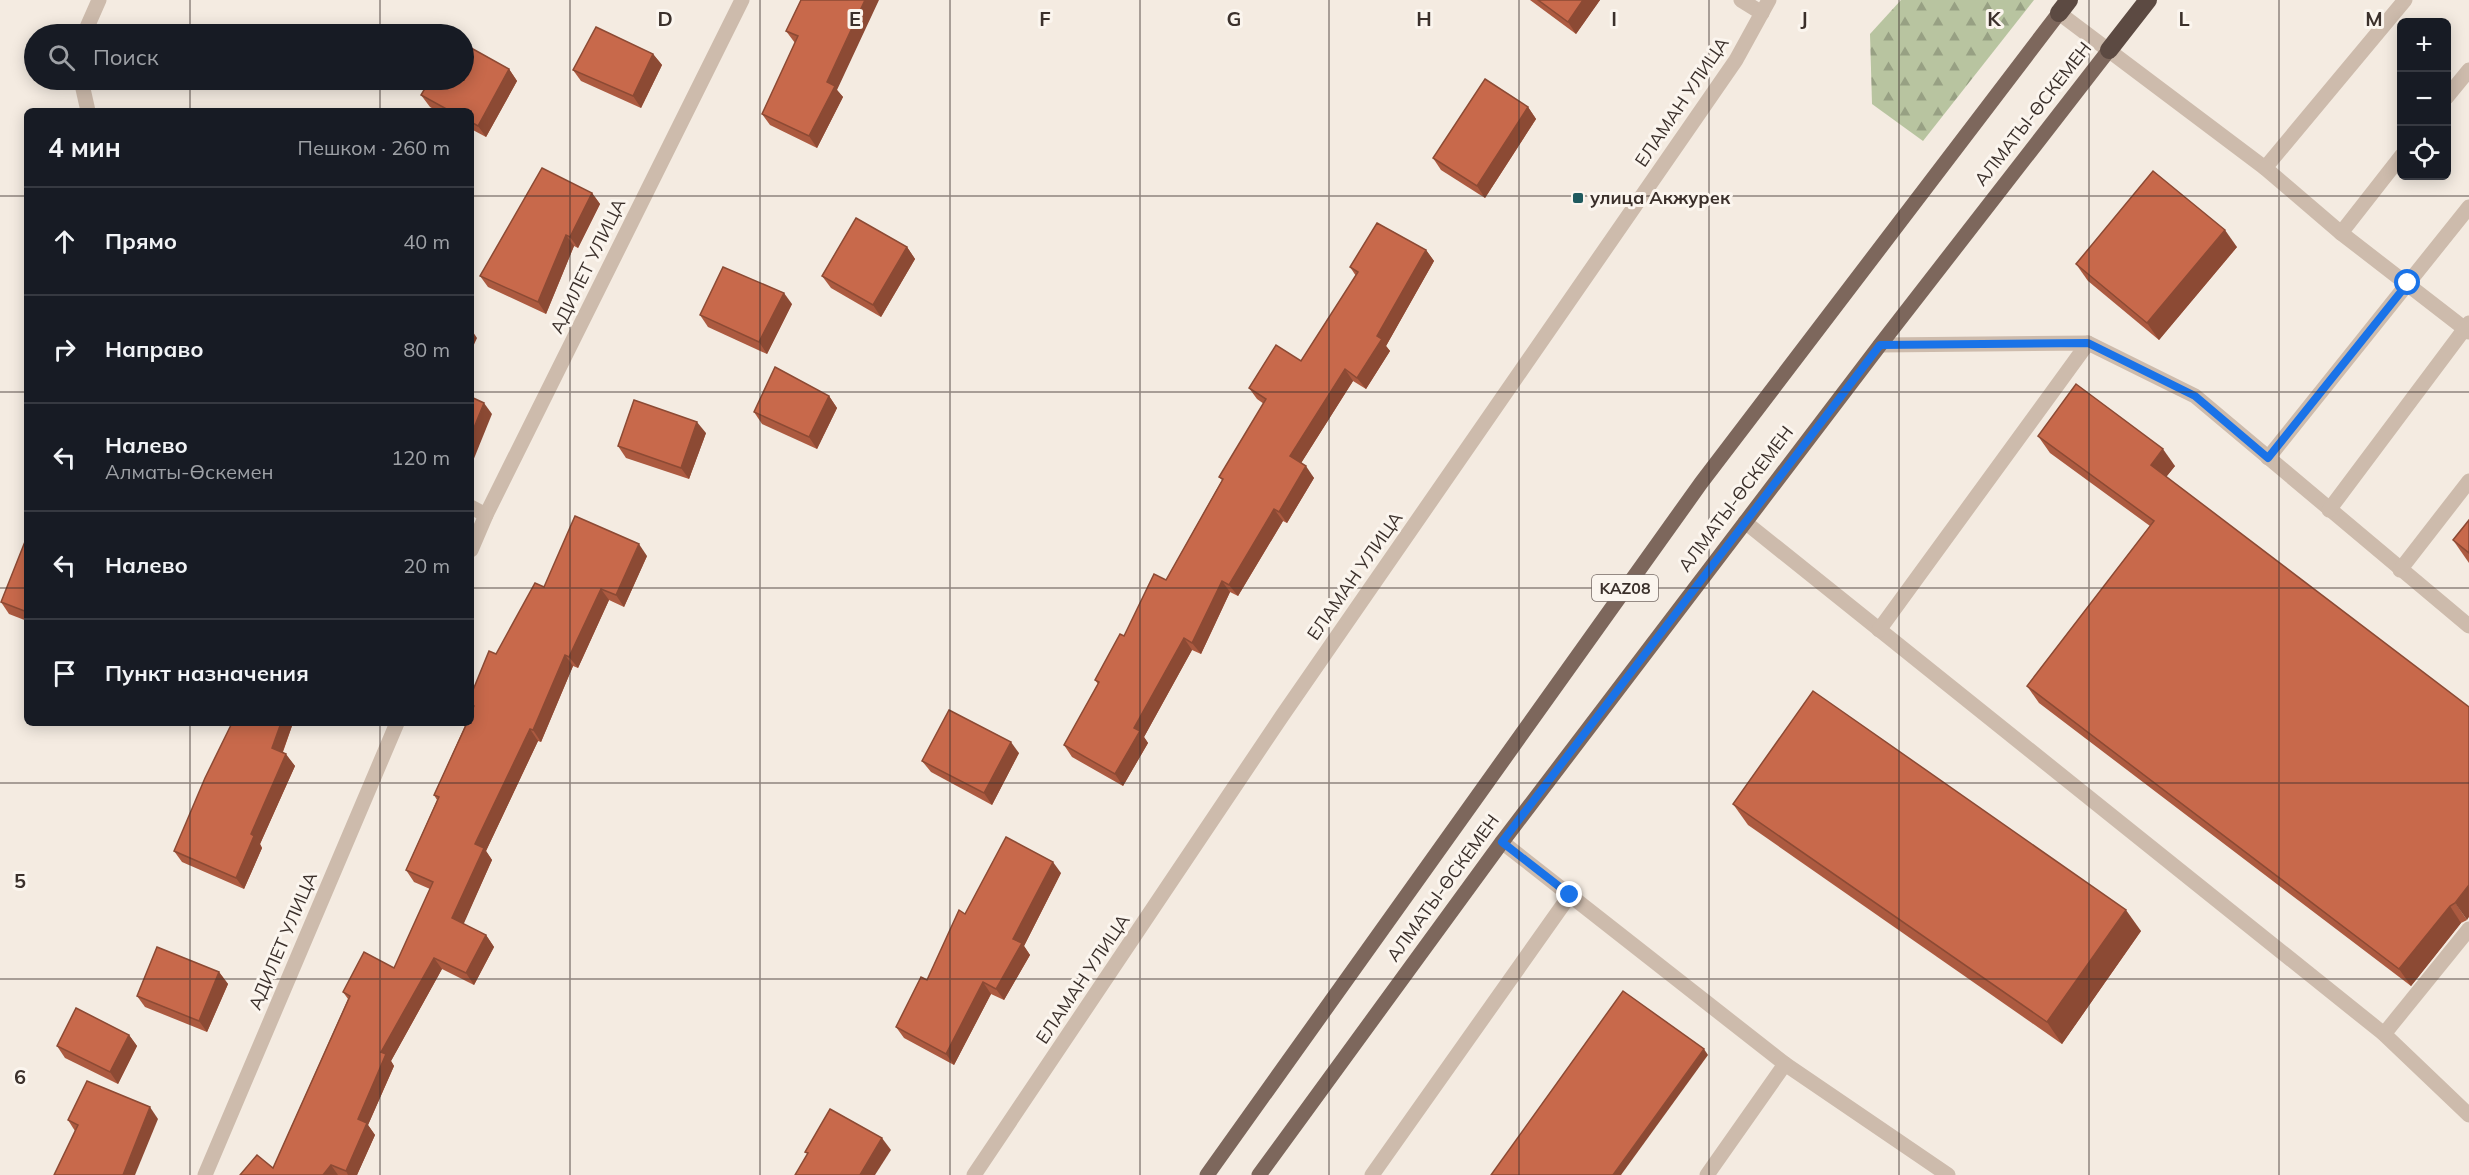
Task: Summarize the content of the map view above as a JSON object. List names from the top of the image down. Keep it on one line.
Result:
{"streets":{"highway":["АЛМАТЫ-ӨСКЕМЕН","KAZ08"],"street":["ЕЛАМАН УЛИЦА","АДИЛЕТ УЛИЦА"]},"places":{"transit":["улица Акжурек"]},"page":{"map_buttons":["+","−"],"search":"Поиск","heading":["4 мин","Пешком · 260 m"],"list":[["Прямо","40 m"],["Направо","80 m"],["Налево","Алматы-Өскемен","120 m"],["Налево","20 m"],"Пункт назначения"]},"grid":{"columns":["D","E","F","G","H","I","J","K","L","M"],"rows":["5","6"]}}
